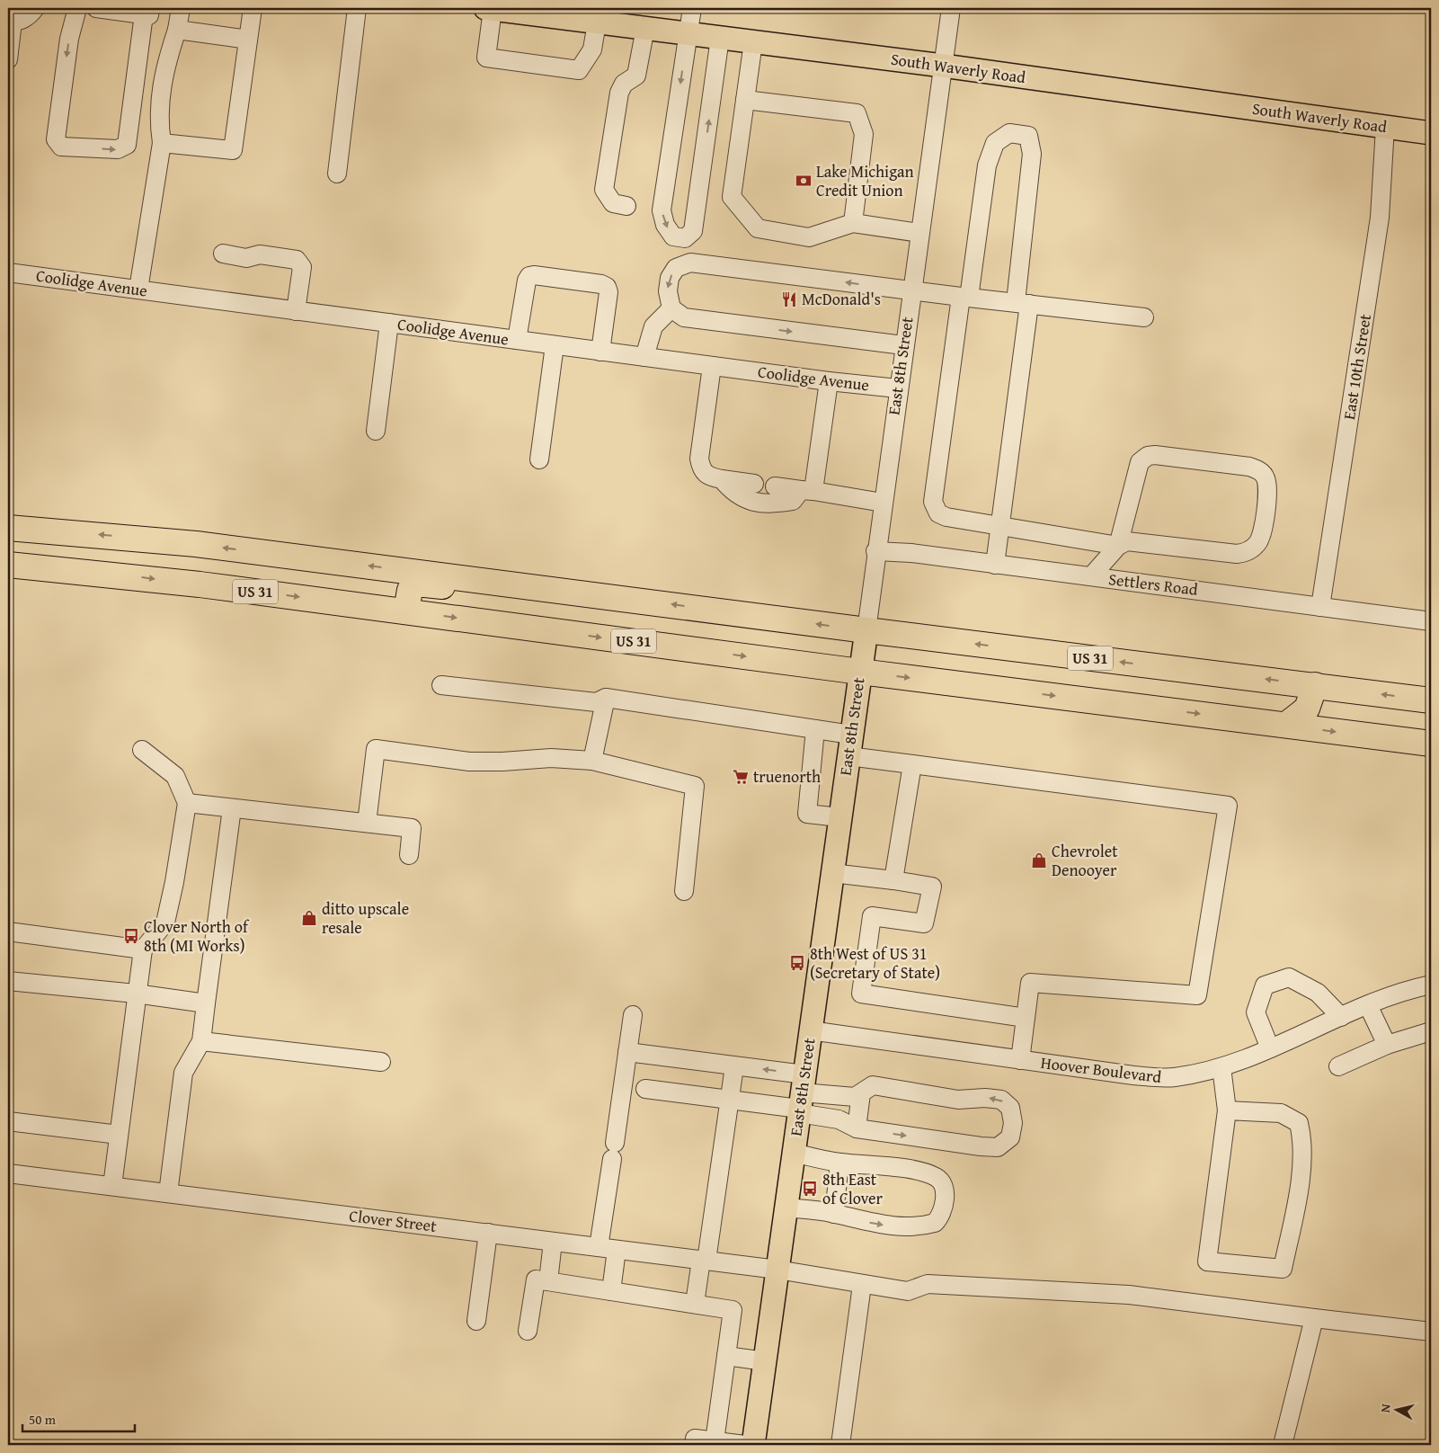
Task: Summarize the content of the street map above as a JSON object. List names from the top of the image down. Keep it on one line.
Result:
{"streets":{"highway":["US 31"],"main road":["South Waverly Road","East 8th Street"],"street":["Coolidge Avenue","East 10th Street","Settlers Road","Hoover Boulevard","Clover Street"]},"crossings":[["South Waverly Road","East 8th Street"],["South Waverly Road","East 10th Street"],["Coolidge Avenue","East 8th Street"],["East 8th Street","Settlers Road"],["East 8th Street","US 31"],["East 8th Street","Hoover Boulevard"],["East 8th Street","Clover Street"],["East 10th Street","Settlers Road"]],"places":{"bank":["Lake Michigan Credit Union"],"restaurant":["McDonald's"],"supermarket":["truenorth"],"shop":["Chevrolet Denooyer","ditto upscale resale"],"bus stop":["Clover North of 8th (MI Works)","8th West of US 31 (Secretary of State)","8th East of Clover"]},"scale_bar":"50 m","north":"left"}
